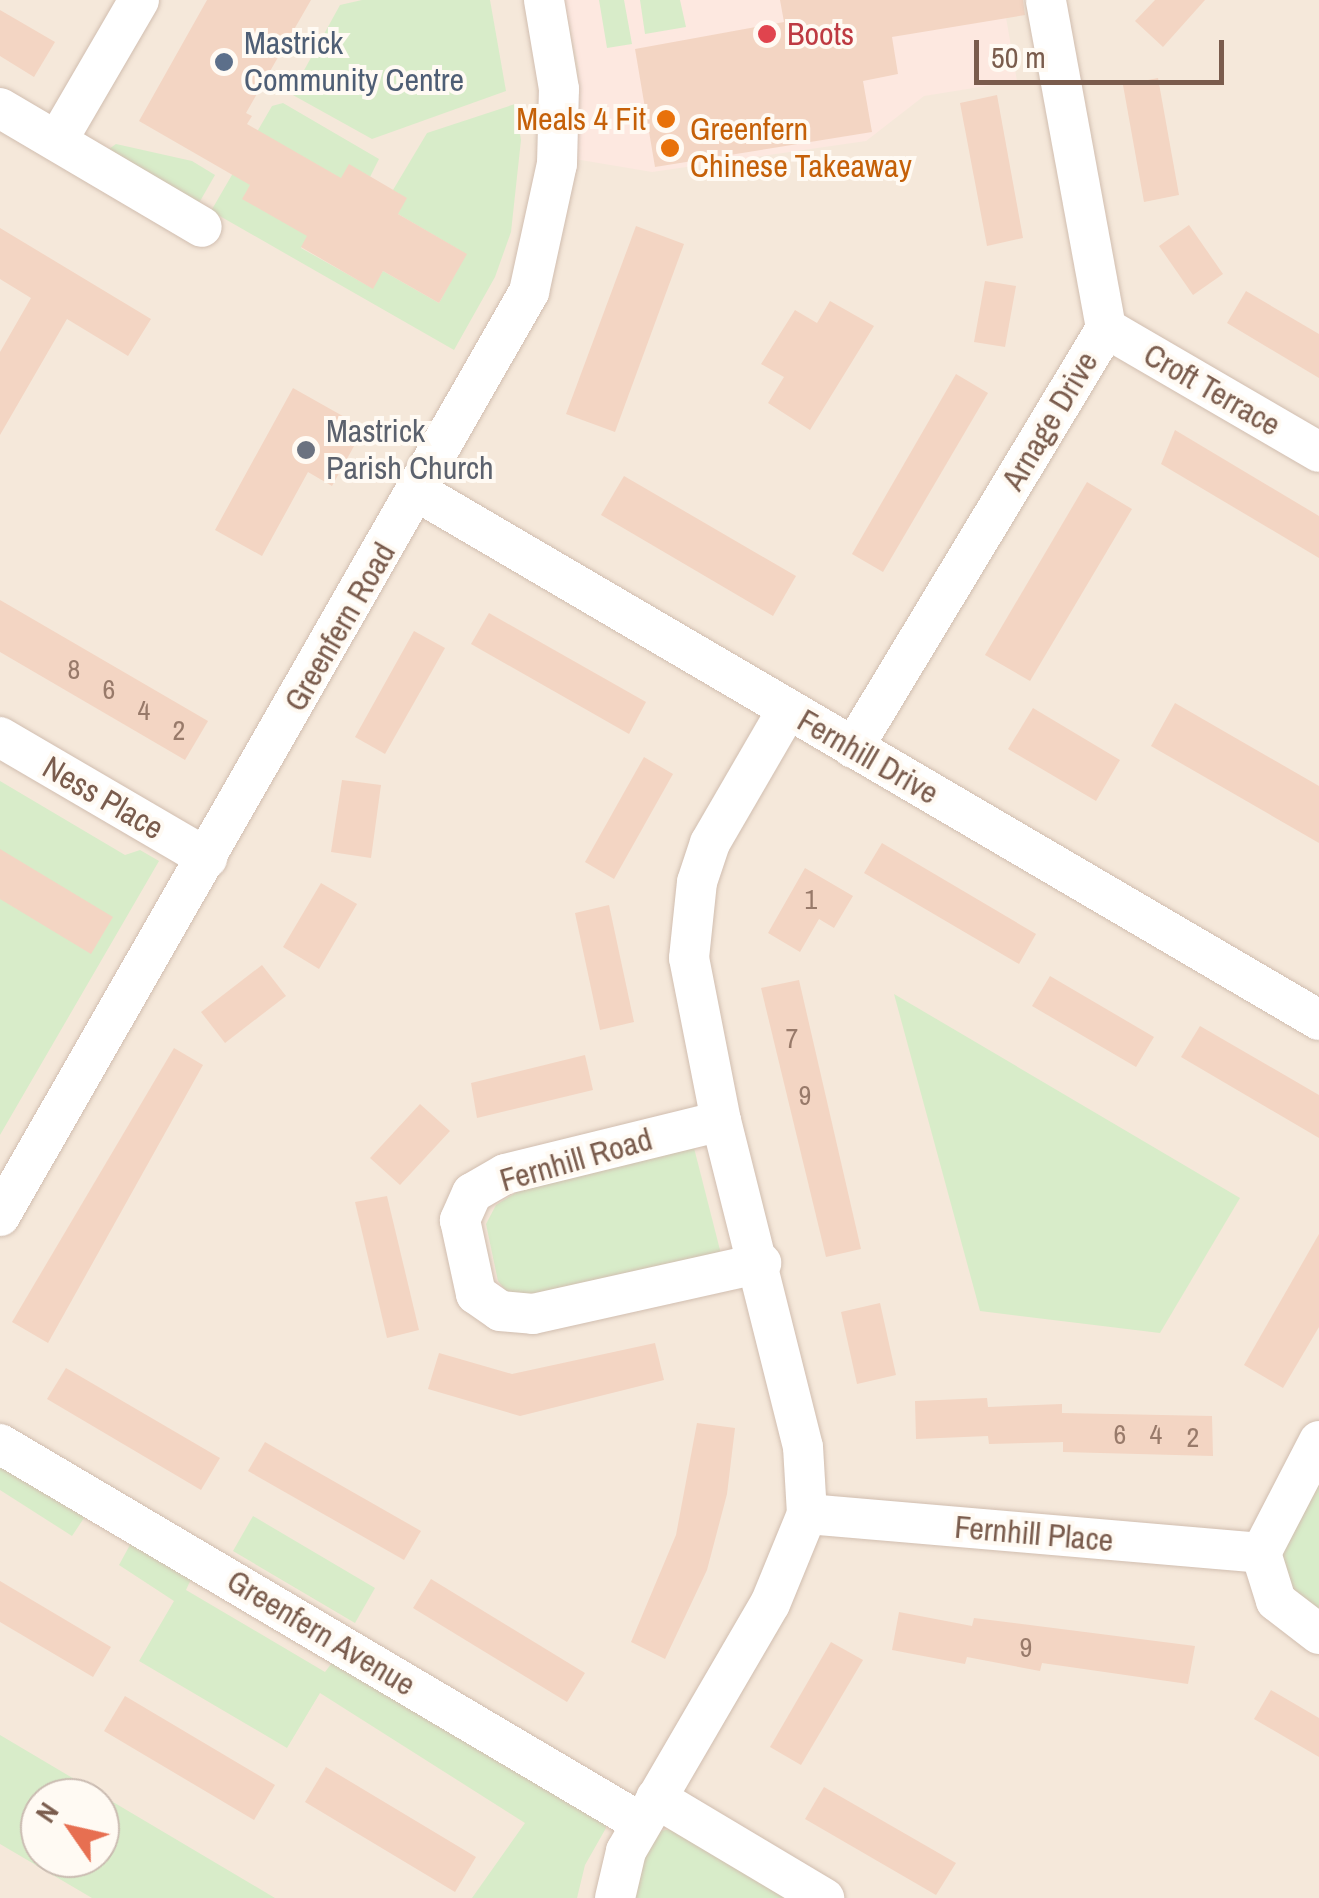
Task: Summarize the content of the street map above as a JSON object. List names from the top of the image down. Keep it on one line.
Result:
{"streets":{"street":["Croft Terrace","Arnage Drive","Greenfern Road","Fernhill Drive","Ness Place","Fernhill Road","Fernhill Place","Greenfern Avenue"]},"crossings":[["Croft Terrace","Arnage Drive"],["Arnage Drive","Fernhill Drive"],["Greenfern Road","Fernhill Drive"],["Greenfern Road","Ness Place"]],"places":["Boots","Mastrick Community Centre","Meals 4 Fit","Greenfern Chinese Takeaway","Mastrick Parish Church"],"house_numbers":["8","6","4","2","1","7","9","6","4","2","9"],"scale_bar":"50 m","north":"top left"}
